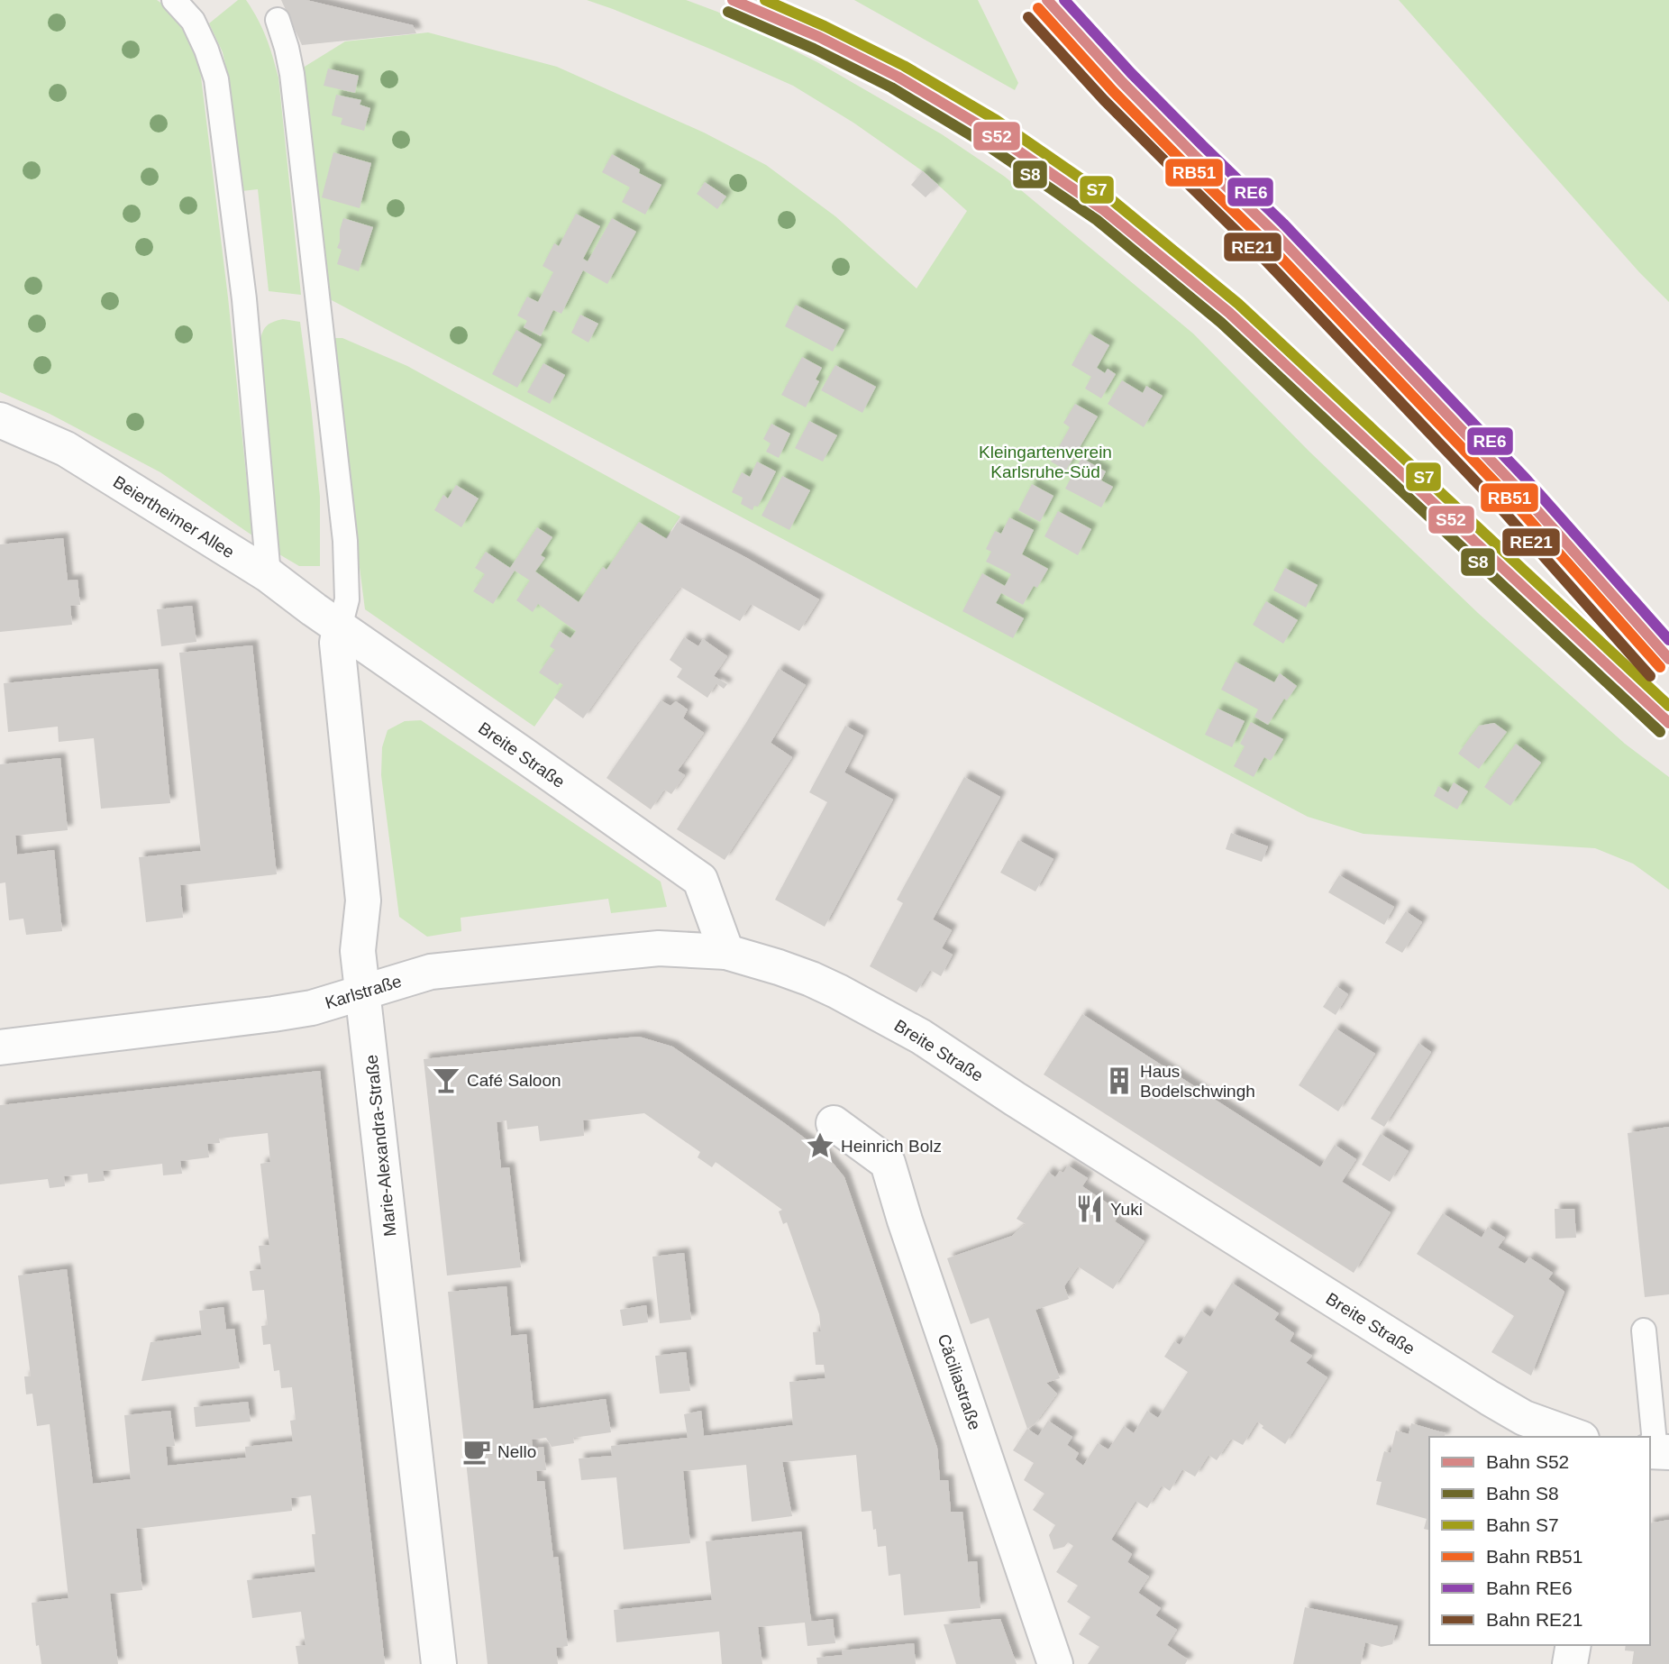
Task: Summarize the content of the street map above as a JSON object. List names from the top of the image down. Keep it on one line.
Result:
{"streets":{"street":["Beiertheimer Allee","Breite Straße","Karlstraße","Marie-Alexandra-Straße","Cäciliastraße"]},"crossings":[["Beiertheimer Allee","Breite Straße"],["Beiertheimer Allee","Marie-Alexandra-Straße"],["Breite Straße","Karlstraße"],["Breite Straße","Marie-Alexandra-Straße"],["Karlstraße","Marie-Alexandra-Straße"]],"parks":["Kleingartenverein Karlsruhe-Süd"],"places":{"bar":["Café Saloon"],"building":["Haus Bodelschwingh"],"place":["Heinrich Bolz"],"restaurant":["Yuki"],"cafe":["Nello"]},"lines":["rail line S52","rail line S7","rail line RE6","rail line RB51","rail line S8","rail line RE21"],"legend":["Bahn S52","Bahn S8","Bahn S7","Bahn RB51","Bahn RE6","Bahn RE21"]}
